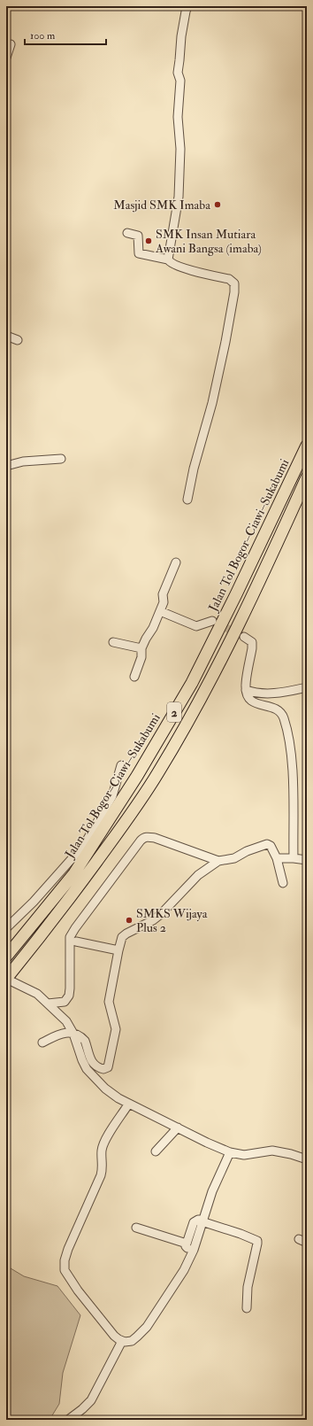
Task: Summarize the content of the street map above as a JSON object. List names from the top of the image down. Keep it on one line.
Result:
{"streets":{"highway":["Jalan Tol Bogor–Ciawi–Sukabumi","2"]},"places":["Masjid SMK Imaba","SMK Insan Mutiara Awani Bangsa (imaba)","SMKS Wijaya Plus 2"],"scale_bar":"100 m"}
